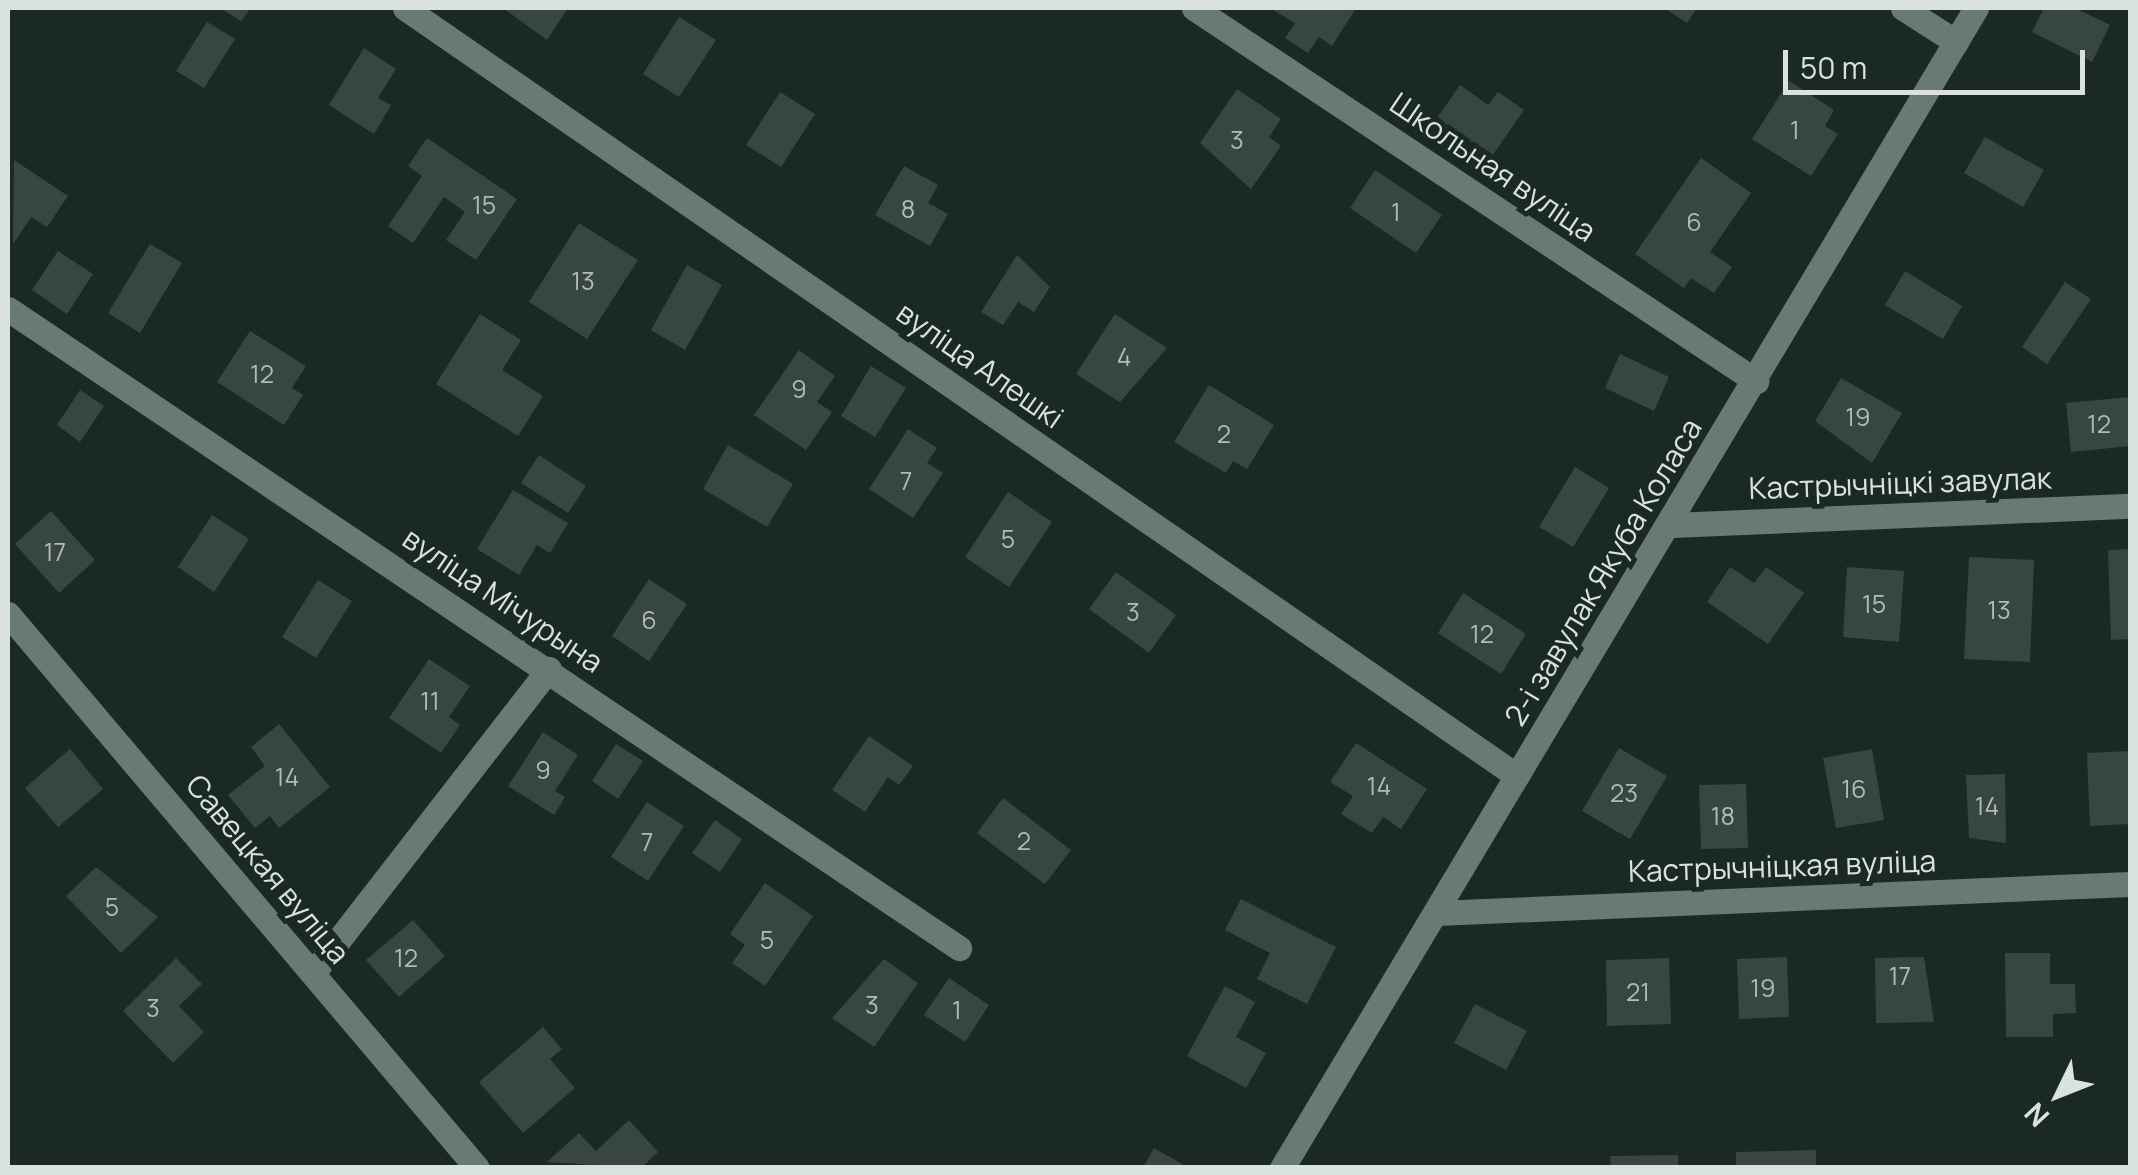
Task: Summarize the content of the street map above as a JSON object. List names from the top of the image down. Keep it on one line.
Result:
{"streets":{"street":["Школьная вуліца","вуліца Алешкі","Кастрычніцкі завулак","2-і завулак Якуба Коласа","вуліца Мічурына","Кастрычніцкая вуліца","Савецкая вуліца"]},"crossings":[["Школьная вуліца","2-і завулак Якуба Коласа"],["вуліца Алешкі","2-і завулак Якуба Коласа"],["Кастрычніцкі завулак","2-і завулак Якуба Коласа"],["2-і завулак Якуба Коласа","Кастрычніцкая вуліца"]],"house_numbers":["1","3","15","8","1","6","13","4","12","9","19","12","2","7","5","17","15","13","3","6","12","11","9","14","14","16","23","14","18","2","7","5","5","12","17","19","21","3","3","1"],"scale_bar":"50 m","north":"bottom left"}
